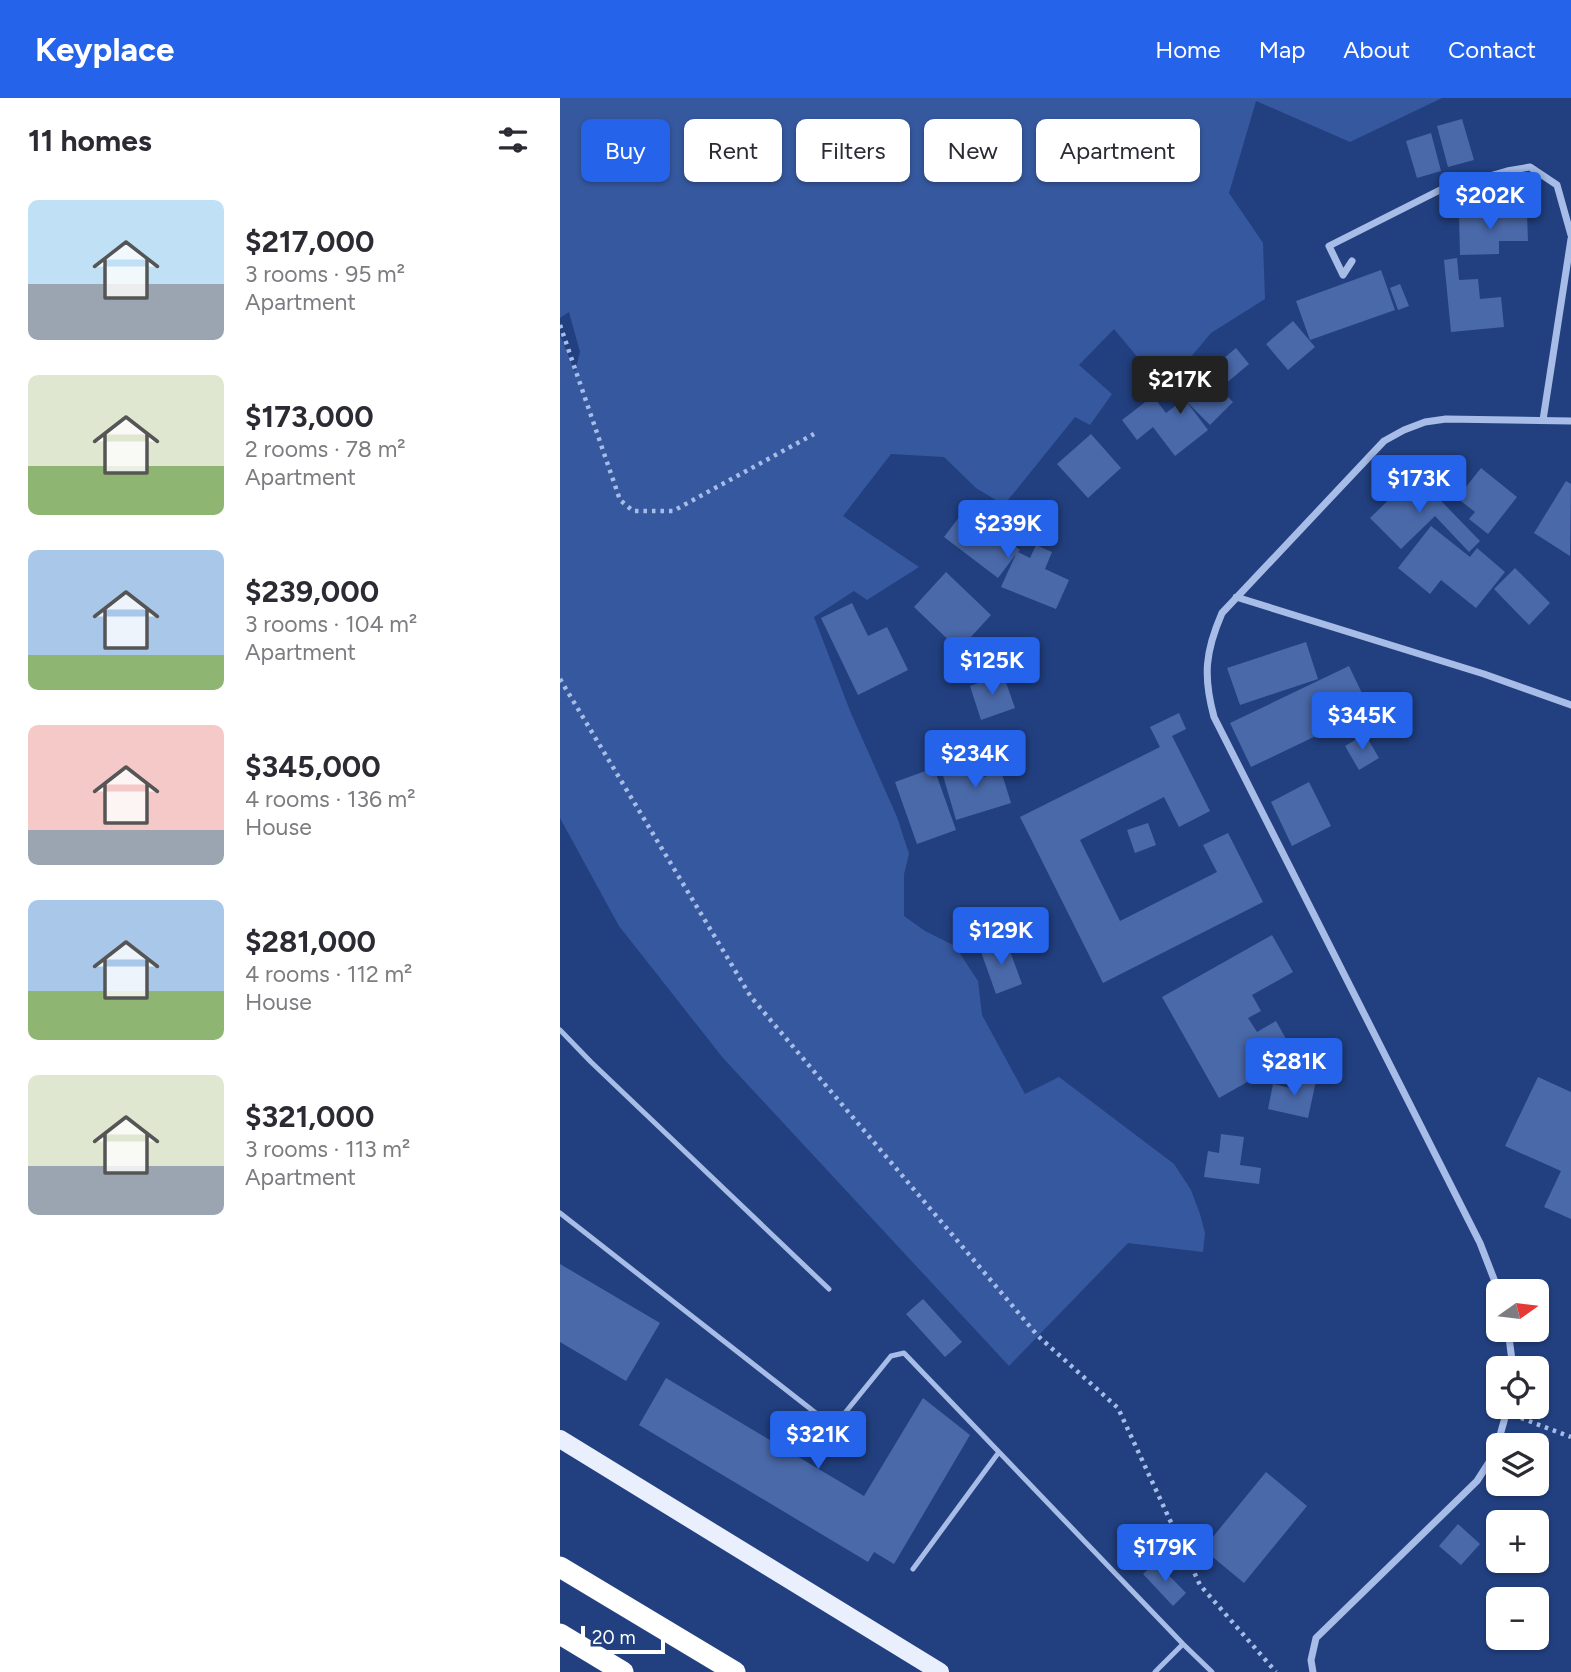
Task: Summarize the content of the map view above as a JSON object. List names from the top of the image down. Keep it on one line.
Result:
{"scale_bar":"20 m","north":"right","page":{"header":"Keyplace","nav":["Home","Map","About","Contact"],"heading":"11 homes","chip":["Buy","Rent","Filters","New","Apartment"],"price":["$202K","$217K","$173K","$239K","$125K","$345K","$234K","$129K","$281K","$321K","$179K"],"list":[{"name":"$217,000","note":"3 rooms · 95 m² · Apartment"},{"name":"$173,000","note":"2 rooms · 78 m² · Apartment"},{"name":"$239,000","note":"3 rooms · 104 m² · Apartment"},{"name":"$345,000","note":"4 rooms · 136 m² · House"},{"name":"$281,000","note":"4 rooms · 112 m² · House"},{"name":"$321,000","note":"3 rooms · 113 m² · Apartment"}],"map_buttons":["+","−"],"scale":"20 m"}}
